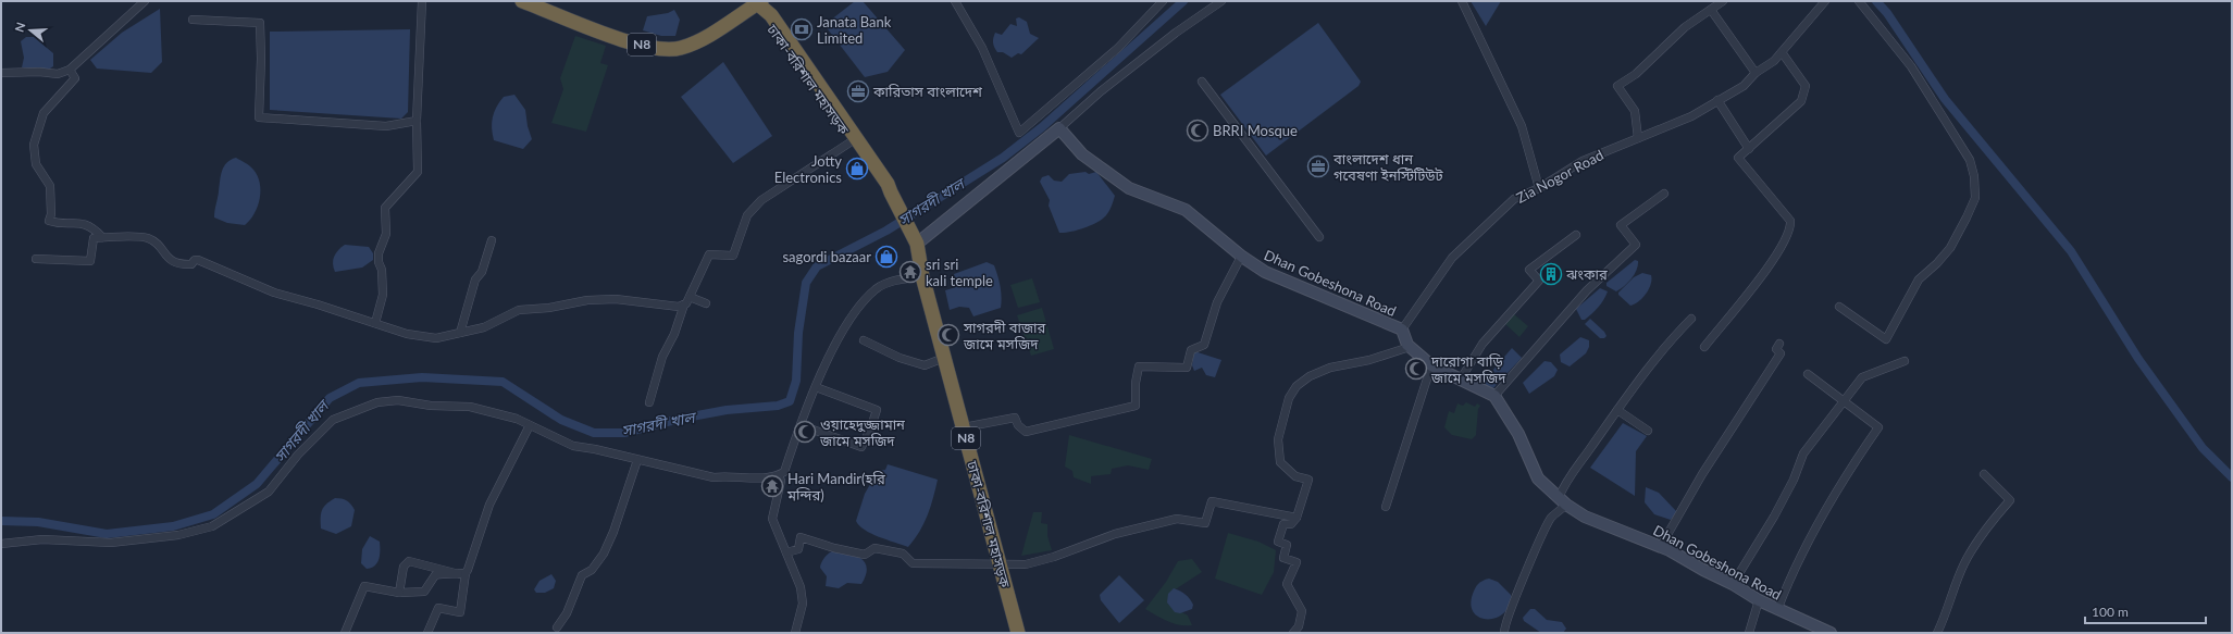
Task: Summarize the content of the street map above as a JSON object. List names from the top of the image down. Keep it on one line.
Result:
{"streets":{"highway":["N8","ঢাকা-বরিশাল মহাসড়ক"],"street":["Zia Nogor Road","Dhan Gobeshona Road"]},"crossings":[["N8","ঢাকা-বরিশাল মহাসড়ক"],["Zia Nogor Road","Dhan Gobeshona Road"]],"water":["সাগরদী খাল"],"places":{"bank":["Janata Bank Limited"],"office":["কারিতাস বাংলাদেশ","বাংলাদেশ ধান গবেষণা ইনস্টিটিউট"],"mosque":["BRRI Mosque","সাগরদী বাজার জামে মসজিদ","দারোগা বাড়ি জামে মসজিদ","ওয়াহেদুজ্জামান জামে মসজিদ"],"shop":["Jotty Electronics","sagordi bazaar"],"temple":["sri sri kali temple","Hari Mandir(হরি মন্দির)"],"building":["ঝংকার"]},"scale_bar":"100 m","north":"left"}
